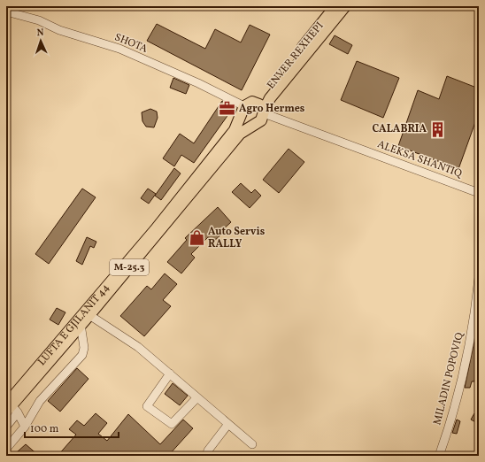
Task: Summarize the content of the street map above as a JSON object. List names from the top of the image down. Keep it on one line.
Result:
{"streets":{"main road":["ENVER REXHEPI","M-25.3","LUFTA E GJILANIT 44"],"street":["SHOTA","ALEKSA SHANTIQ","MILADIN POPOVIQ"]},"crossings":[["SHOTA","ENVER REXHEPI"],["SHOTA","ALEKSA SHANTIQ"],["SHOTA","M-25.3"],["SHOTA","LUFTA E GJILANIT 44"],["ENVER REXHEPI","ALEKSA SHANTIQ"],["ENVER REXHEPI","M-25.3"],["ENVER REXHEPI","LUFTA E GJILANIT 44"],["ALEKSA SHANTIQ","M-25.3"],["ALEKSA SHANTIQ","LUFTA E GJILANIT 44"],["M-25.3","LUFTA E GJILANIT 44"]],"places":{"office":["Agro Hermes"],"building":["CALABRIA"],"shop":["Auto Servis RALLY"]},"scale_bar":"100 m","north":"top"}
